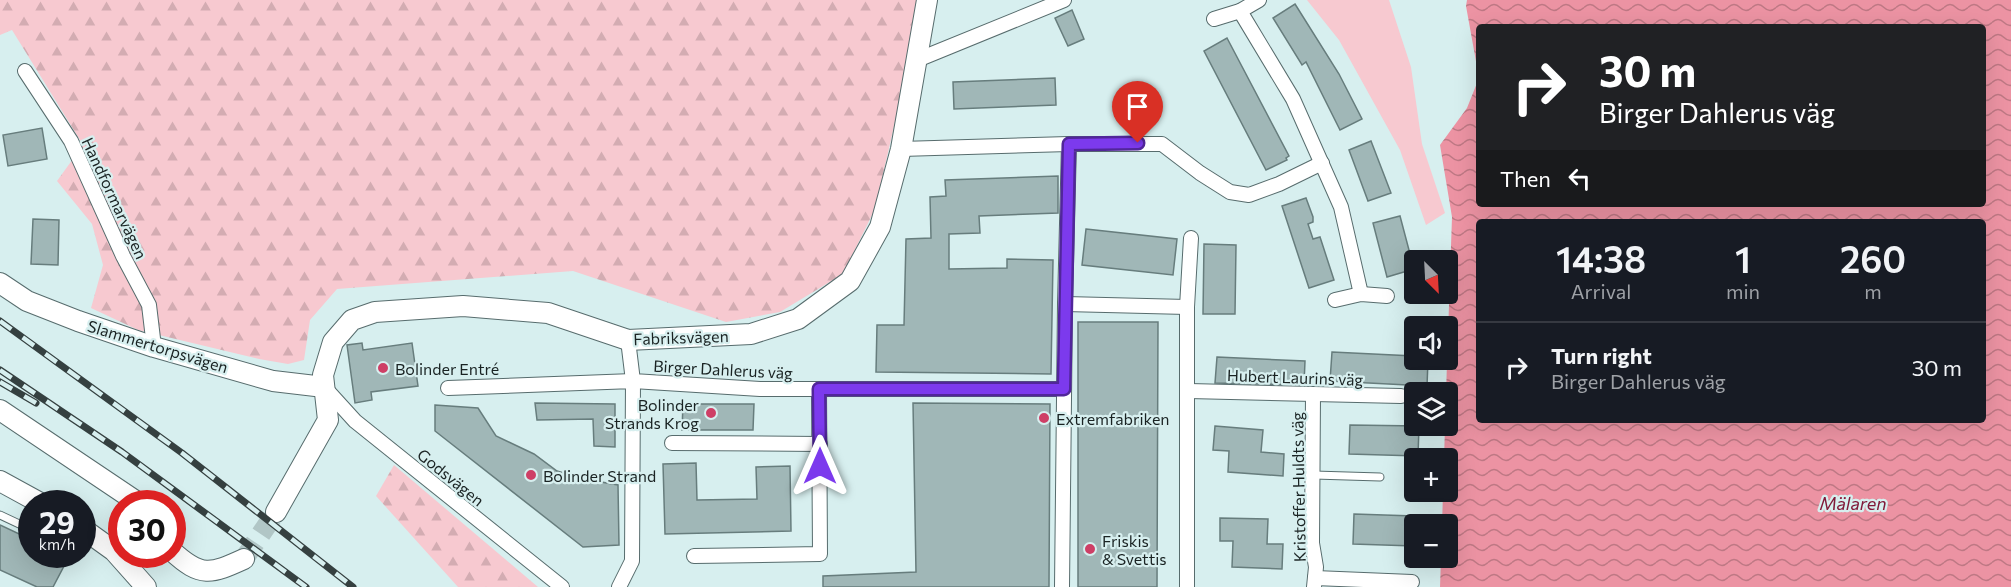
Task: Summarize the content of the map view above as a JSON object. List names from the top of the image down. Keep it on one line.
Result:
{"streets":{"street":["Handformarvägen","Fabriksvägen","Slammertorpsvägen","Birger Dahlerus väg","Hubert Laurins väg","Godsvägen","Kristoffer Huldts väg"]},"crossings":[["Handformarvägen","Slammertorpsvägen"],["Fabriksvägen","Slammertorpsvägen"],["Fabriksvägen","Birger Dahlerus väg"],["Fabriksvägen","Godsvägen"],["Slammertorpsvägen","Godsvägen"],["Hubert Laurins väg","Kristoffer Huldts väg"]],"water":["Mälaren"],"places":["Bolinder Entré","Bolinder Strands Krog","Extremfabriken","Bolinder Strand","Friskis & Svettis"],"north":"bottom right","page":{"turn":["30 m","Birger Dahlerus väg"],"then":"Then","eta":["14:38","Arrival","1","min","260","m"],"map_buttons":["+","−"],"list":[{"name":"Turn right","note":"Birger Dahlerus väg","value":"30 m"}],"speed":"29 km/h","limit":"30"}}
